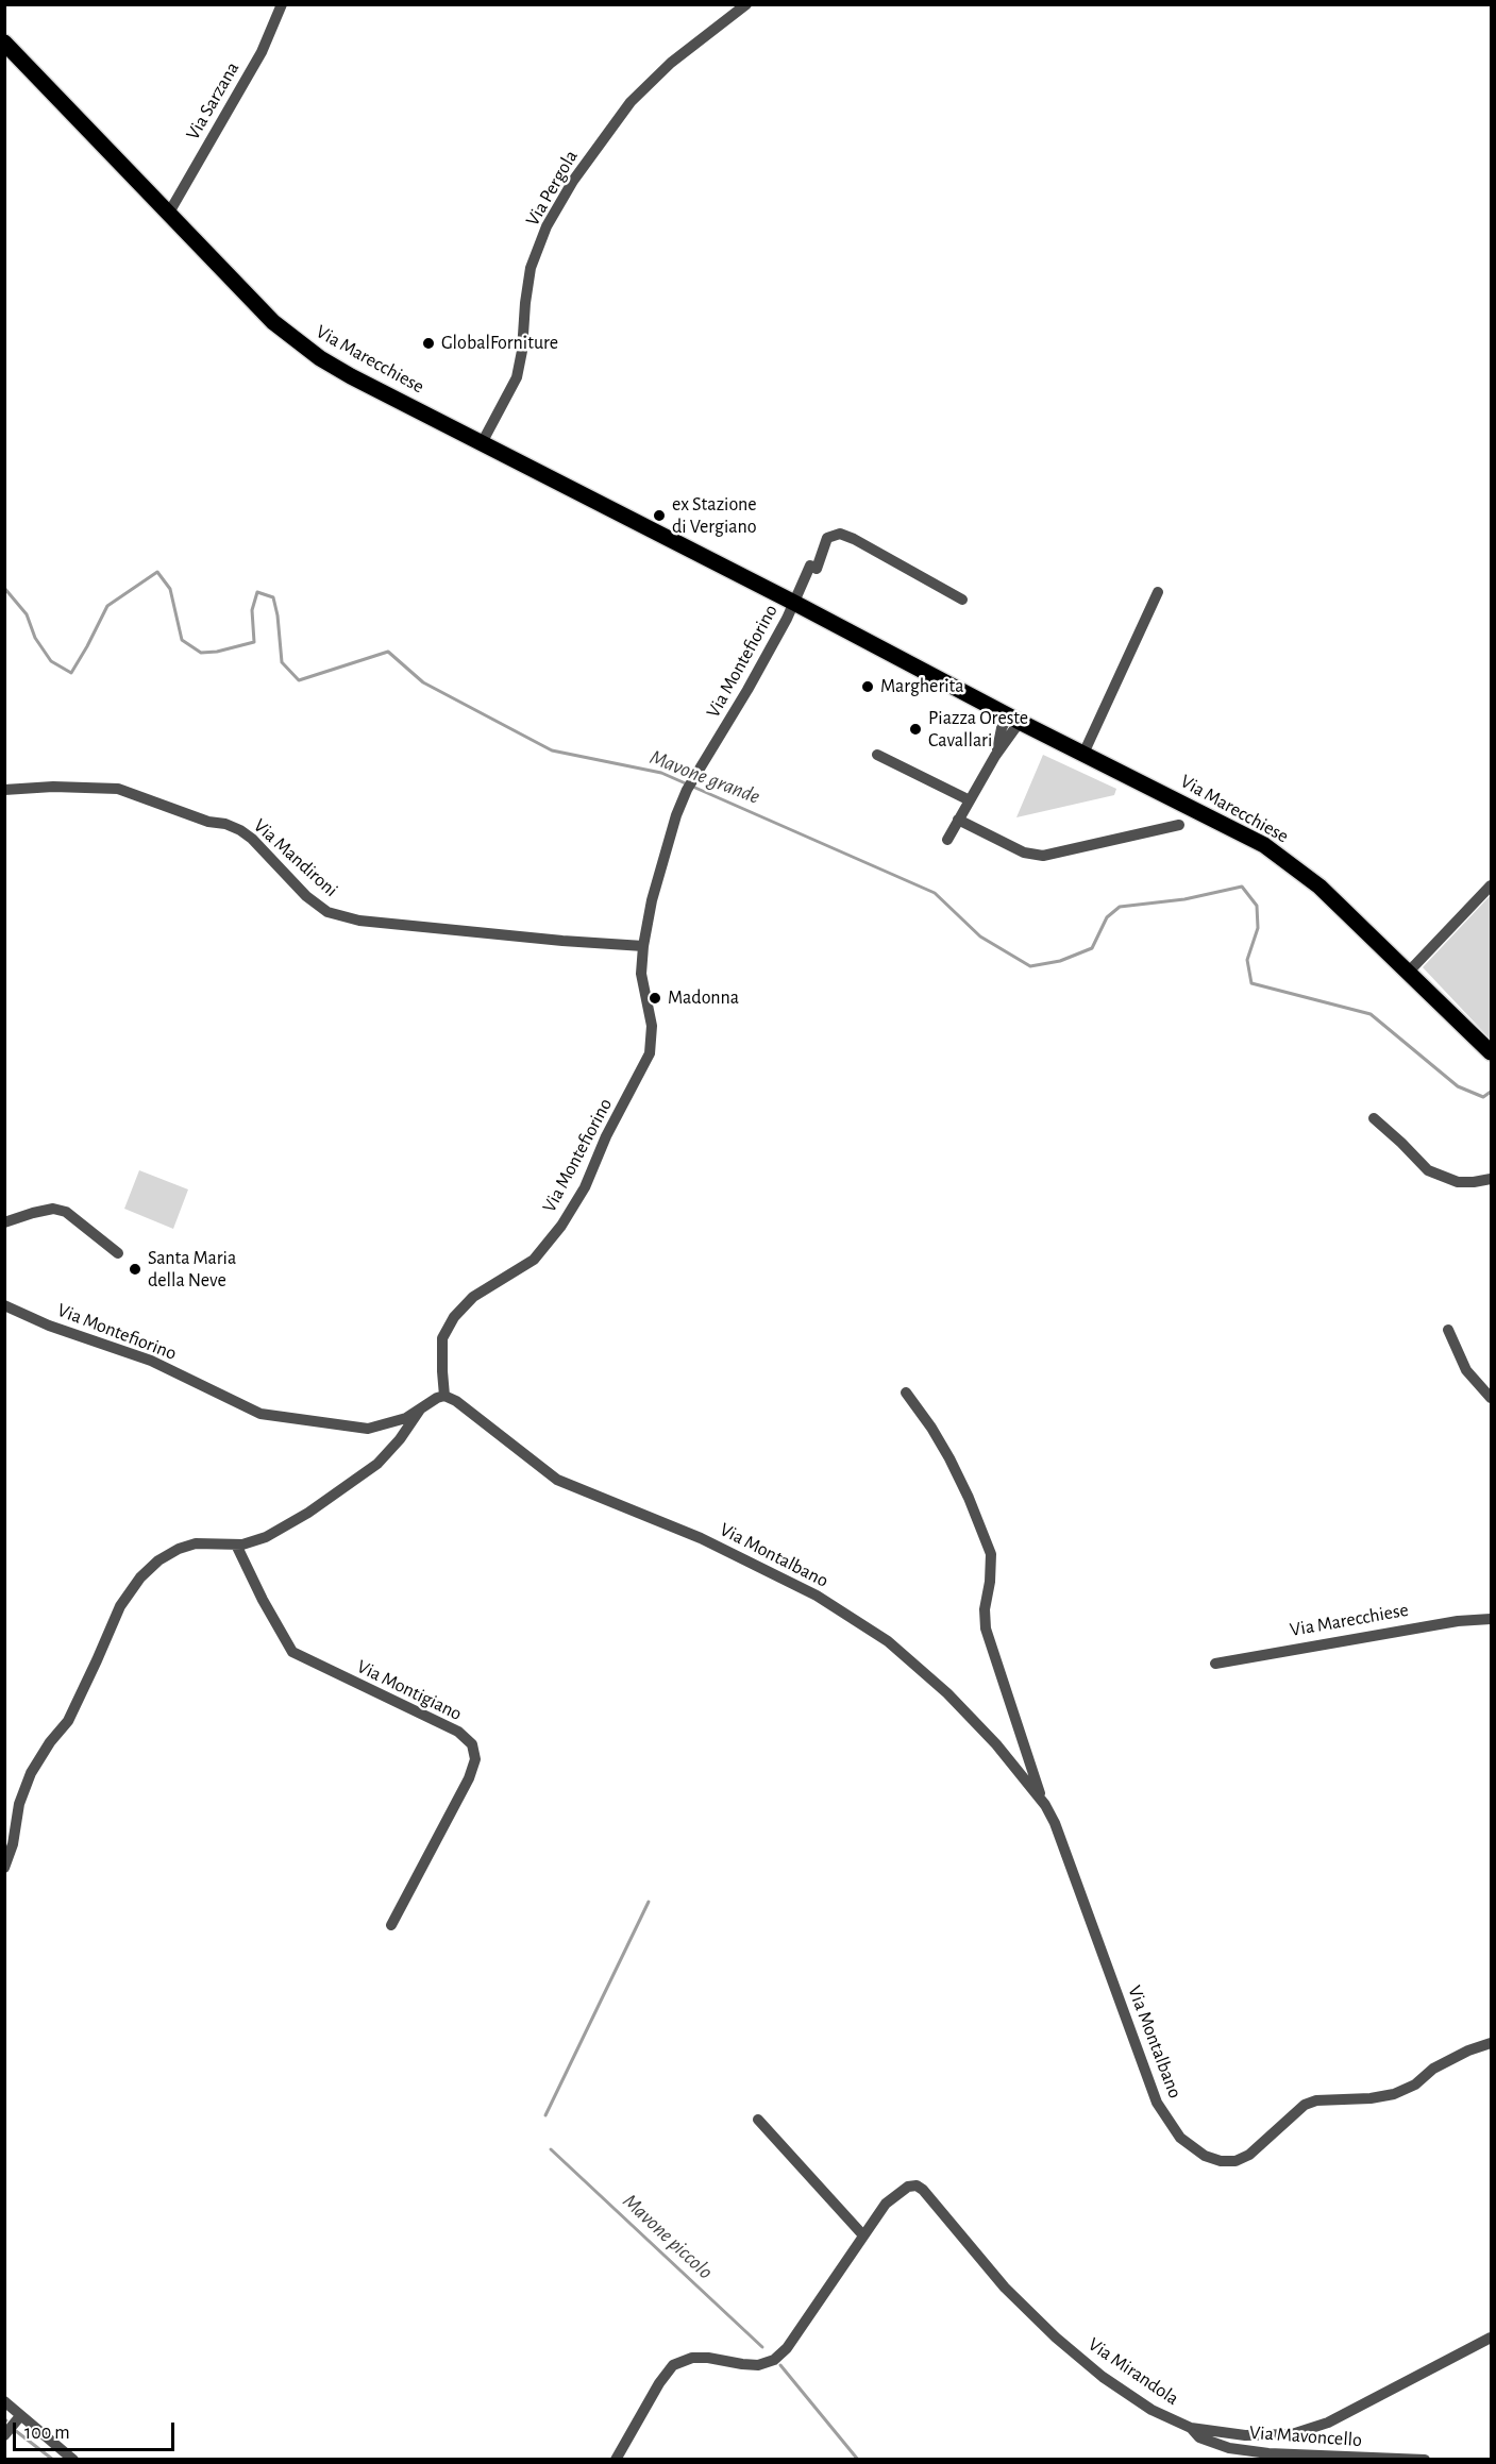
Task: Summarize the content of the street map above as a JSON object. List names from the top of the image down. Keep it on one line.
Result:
{"streets":{"main road":["Via Marecchiese"],"street":["Via Sarzana","Via Pergola","Via Montefiorino","Via Mandironi","Via Montalbano","Via Montigiano","Via Mirandola","Via Mavoncello"]},"crossings":[["Via Sarzana","Via Marecchiese"],["Via Pergola","Via Marecchiese"],["Via Marecchiese","Via Montefiorino"],["Via Montefiorino","Via Mandironi"],["Via Montefiorino","Via Montalbano"],["Via Mirandola","Via Mavoncello"]],"water":["Mavone grande","Mavone piccolo"],"places":["GlobalForniture","ex Stazione di Vergiano","Margherita","Piazza Oreste Cavallari","Madonna","Santa Maria della Neve"],"scale_bar":"100 m"}
